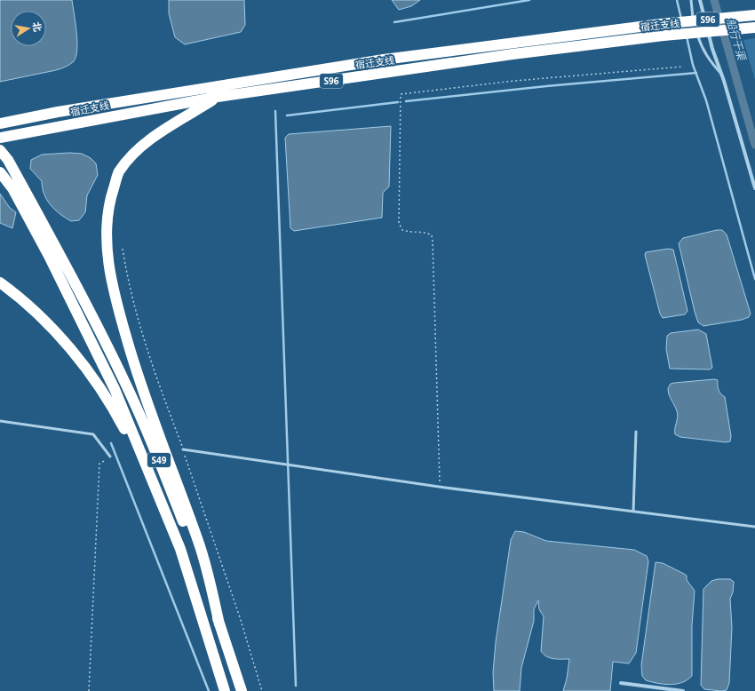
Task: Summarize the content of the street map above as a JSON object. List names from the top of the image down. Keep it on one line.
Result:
{"streets":{"highway":["S96","宿迁支线","S49"]},"water":["船行干渠"],"north":"right"}
